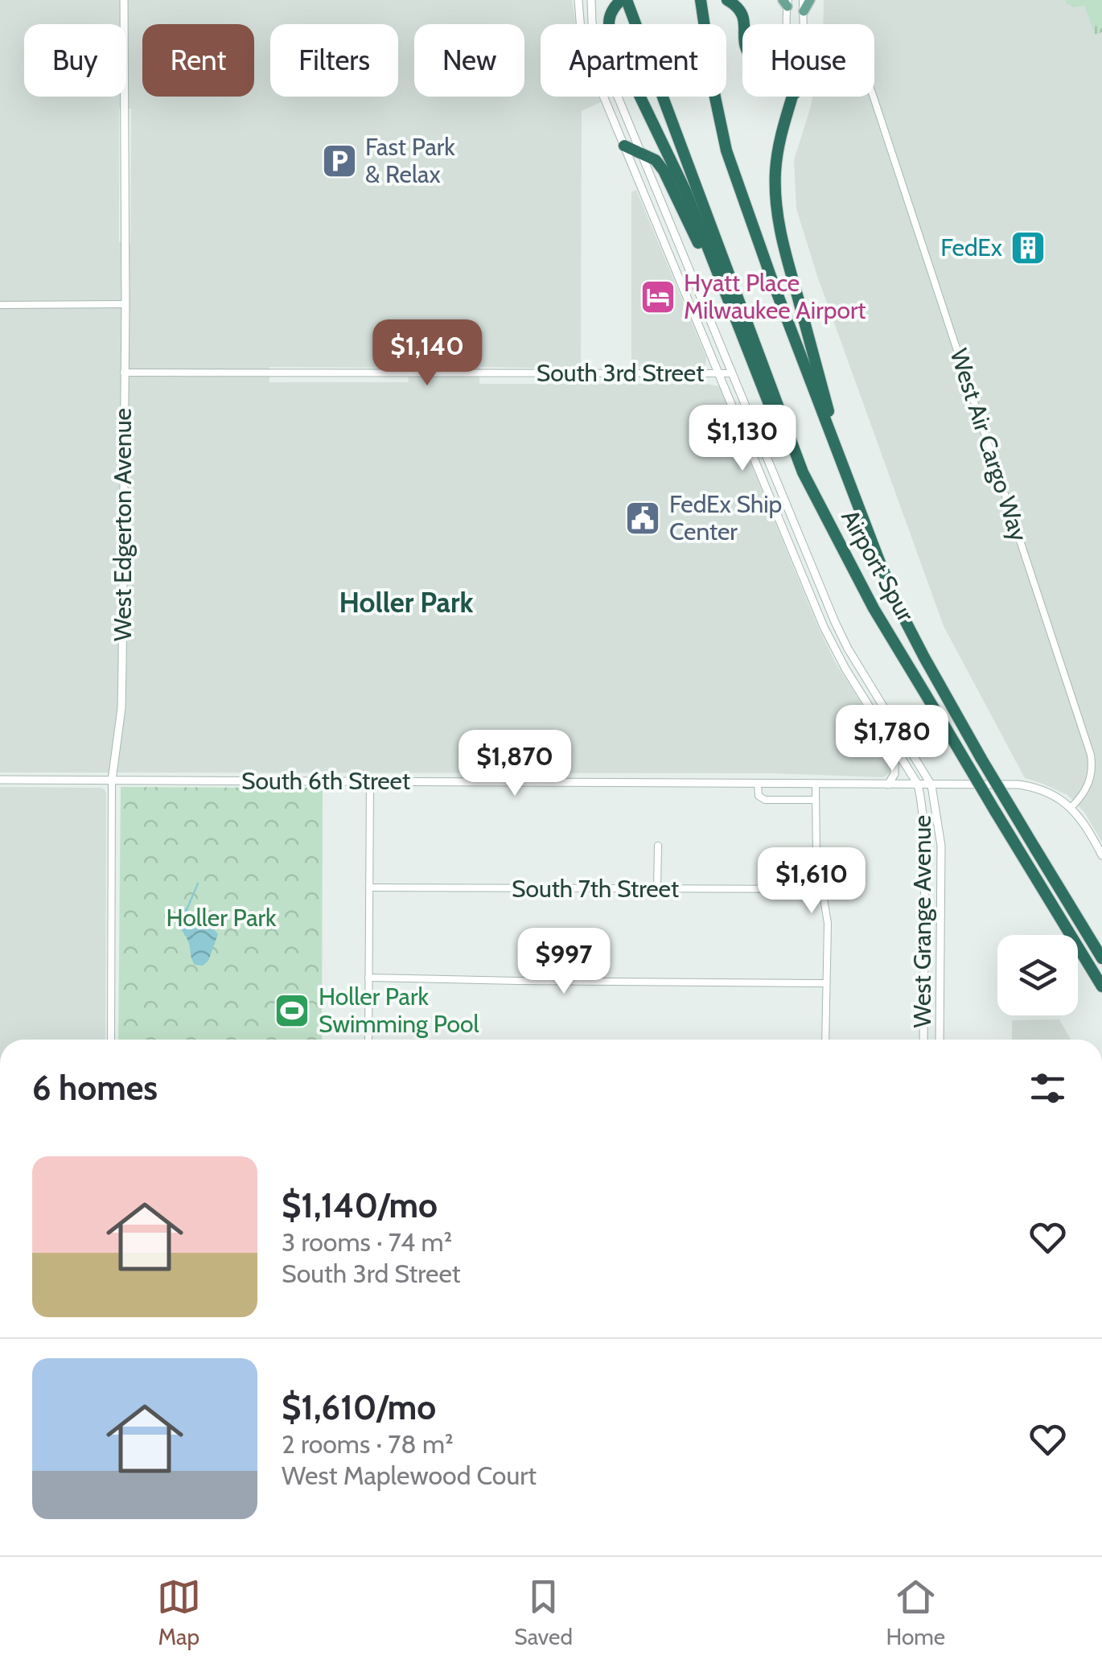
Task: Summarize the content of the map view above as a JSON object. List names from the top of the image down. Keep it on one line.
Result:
{"streets":{"highway":["Airport Spur"],"street":["South 3rd Street","West Air Cargo Way","West Edgerton Avenue","South 6th Street","South 7th Street","West Grange Avenue"]},"crossings":[["South 3rd Street","West Edgerton Avenue"],["South 3rd Street","West Grange Avenue"],["West Air Cargo Way","South 6th Street"],["West Edgerton Avenue","South 6th Street"],["South 6th Street","West Grange Avenue"]],"districts":["Holler Park"],"parks":["Holler Park"],"places":{"parking":["Fast Park & Relax"],"building":["FedEx"],"hotel":["Hyatt Place Milwaukee Airport"],"public building":["FedEx Ship Center"],"sports":["Holler Park Swimming Pool"]},"page":{"chip":["Buy","Rent","Filters","New","Apartment","House"],"price":["$1,140","$1,130","$1,780","$1,870","$1,610","$997"],"heading":"6 homes","list":[{"name":"$1,140/mo","note":"3 rooms · 74 m² · South 3rd Street"},{"name":"$1,610/mo","note":"2 rooms · 78 m² · West Maplewood Court"}],"tabs":["Map","Saved","Home"]}}
